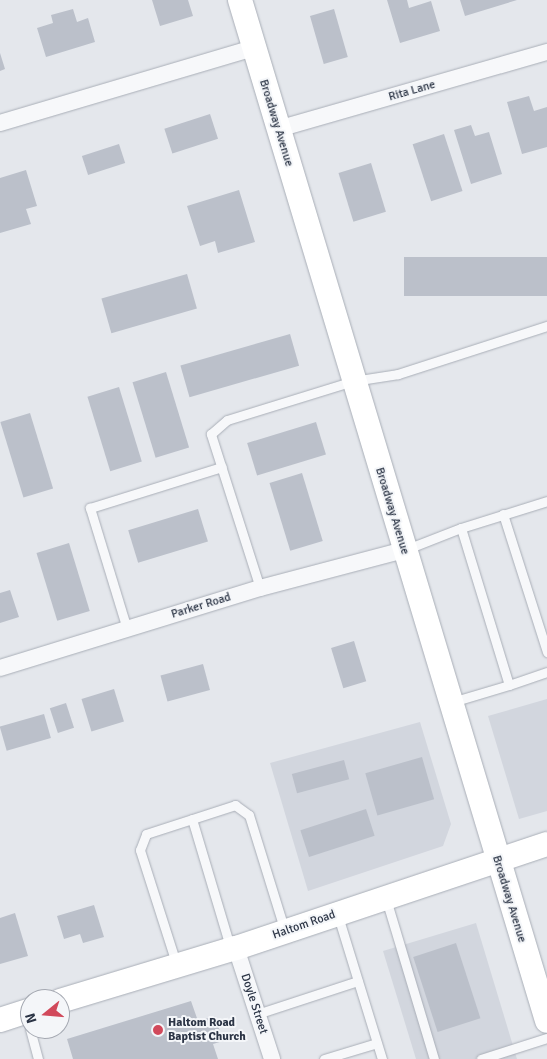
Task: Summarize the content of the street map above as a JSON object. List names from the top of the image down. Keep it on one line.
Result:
{"streets":{"main road":["Broadway Avenue","Haltom Road"],"street":["Rita Lane","Parker Road","Doyle Street"]},"crossings":[["Rita Lane","Broadway Avenue"],["Broadway Avenue","Parker Road"],["Broadway Avenue","Haltom Road"],["Haltom Road","Doyle Street"]],"places":["Haltom Road Baptist Church"],"north":"left"}
